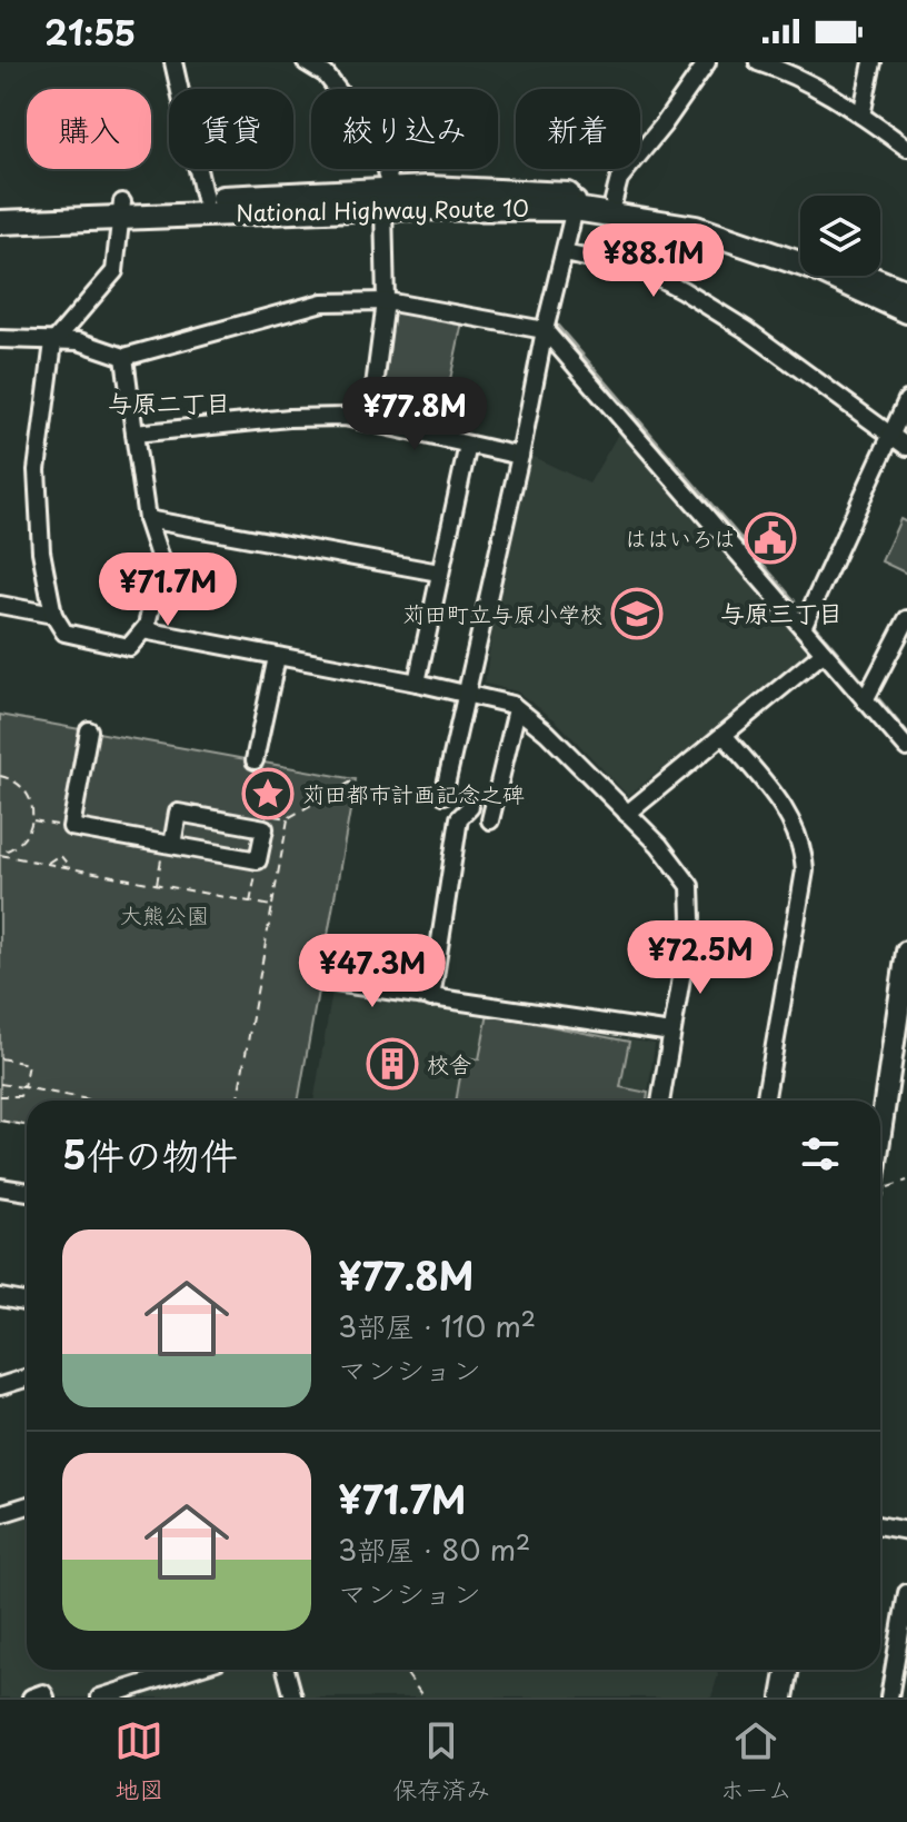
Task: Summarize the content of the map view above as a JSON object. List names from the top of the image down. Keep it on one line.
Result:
{"streets":{"highway":["National Highway Route 10"]},"districts":["与原二丁目","与原三丁目"],"parks":["大熊公園"],"places":{"public building":["ははいろは"],"school or university":["苅田町立与原小学校"],"place":["苅田都市計画記念之碑"],"building":["校舎"]},"page":{"status":"21:55","chip":["購入","賃貸","絞り込み","新着"],"price":["¥88.1M","¥77.8M","¥71.7M","¥72.5M","¥47.3M"],"heading":"5件の物件","list":[{"name":"¥77.8M","note":"3部屋 · 110 m² · マンション"},{"name":"¥71.7M","note":"3部屋 · 80 m² · マンション"}],"tabs":["地図","保存済み","ホーム"]}}
